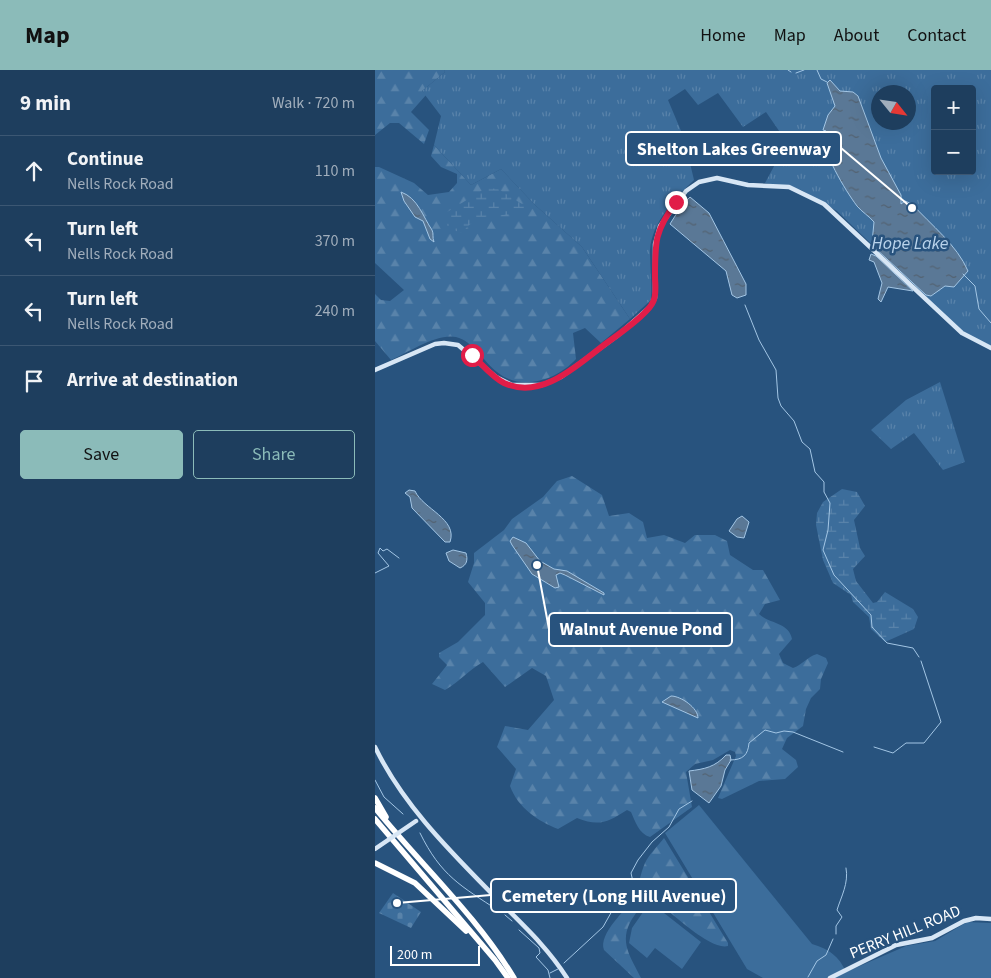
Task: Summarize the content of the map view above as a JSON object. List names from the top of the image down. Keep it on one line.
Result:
{"streets":{"main road":["PERRY HILL ROAD"]},"water":["Hope Lake"],"places":["Shelton Lakes Greenway","Walnut Avenue Pond","Cemetery (Long Hill Avenue)"],"scale_bar":"200 m","north":"bottom right","page":{"header":"Map","nav":["Home","Map","About","Contact"],"heading":["9 min","Walk · 720 m"],"map_buttons":["+","−"],"list":[["Continue","Nells Rock Road","110 m"],["Turn left","Nells Rock Road","370 m"],["Turn left","Nells Rock Road","240 m"],"Arrive at destination"],"buttons":["Save","Share"],"scale":"200 m"}}
